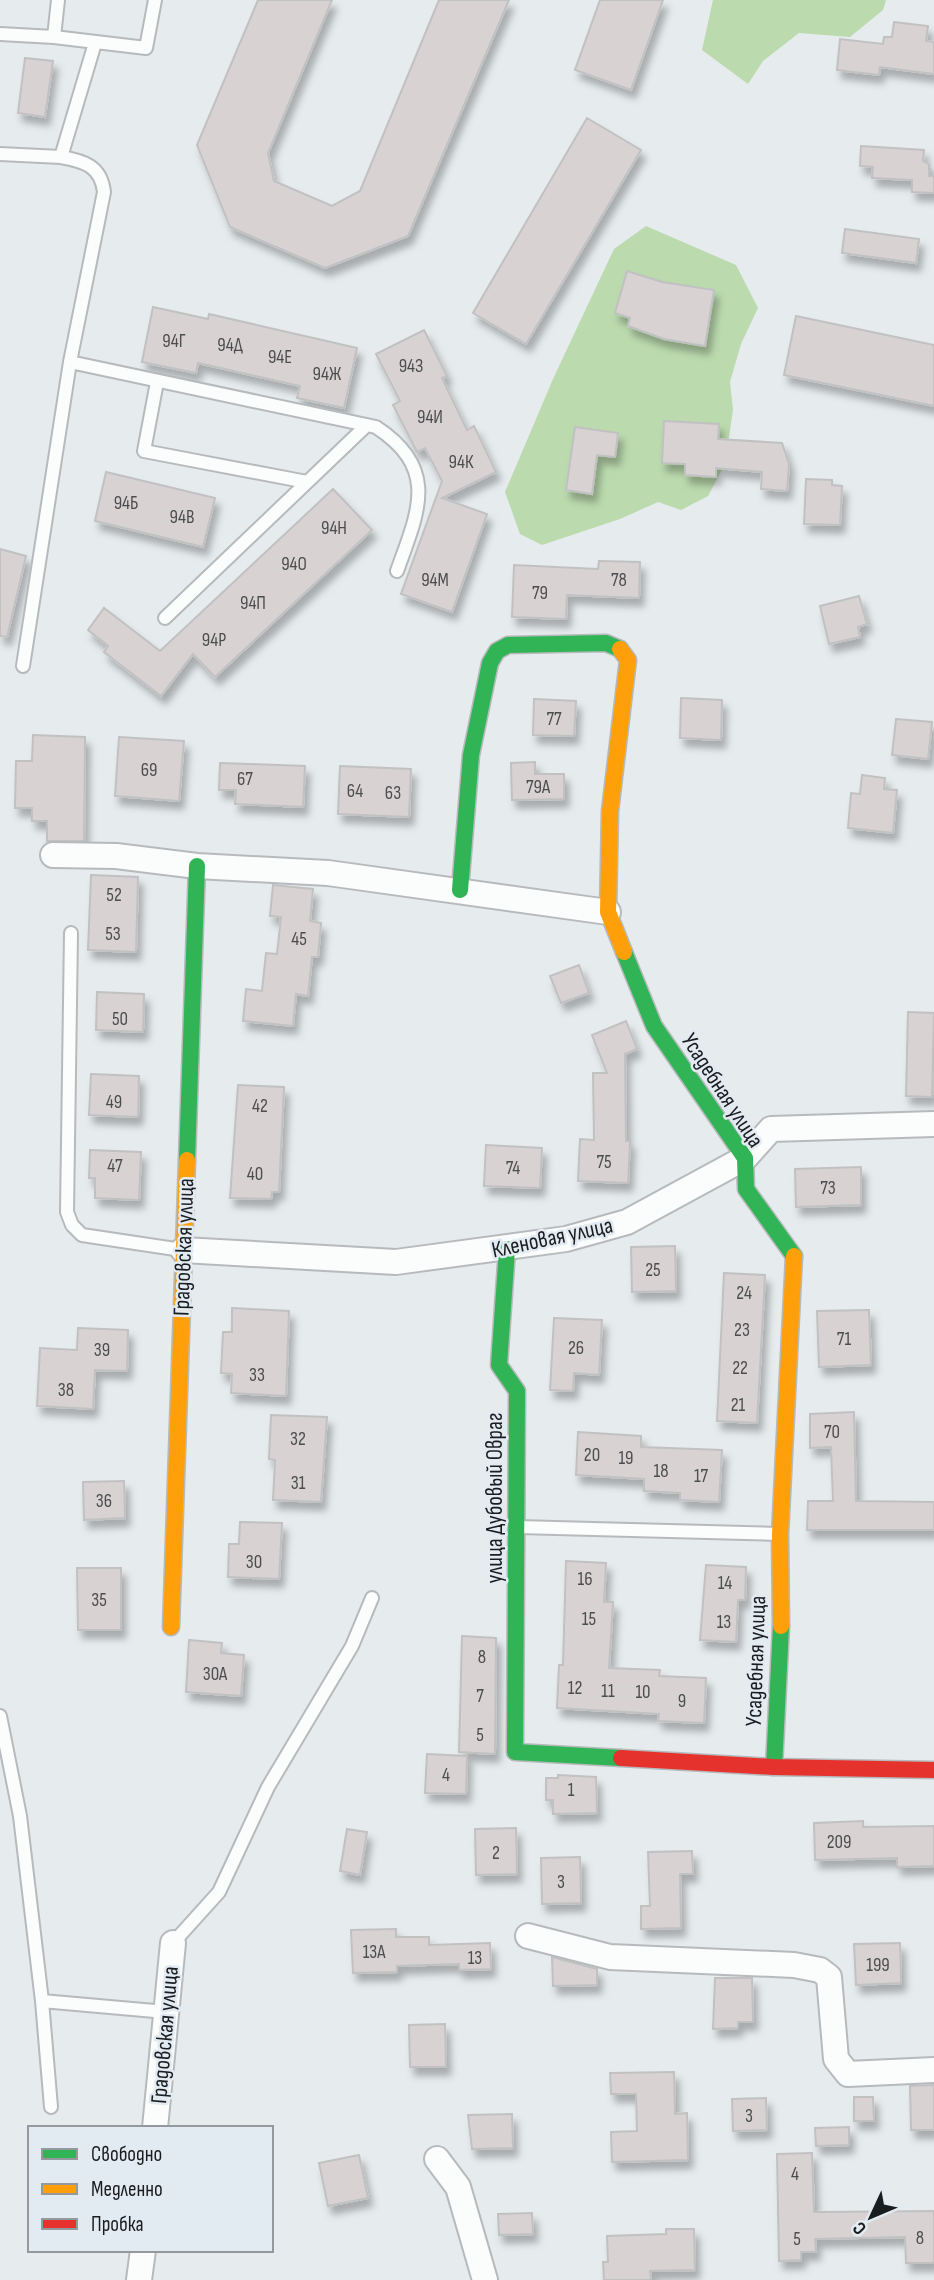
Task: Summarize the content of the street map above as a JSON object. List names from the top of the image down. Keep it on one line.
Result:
{"streets":{"street":["Усадебная улица","Кленовая улица","Градовская улица","улица Дубовый Овраг"]},"crossings":[["Усадебная улица","Кленовая улица"],["Усадебная улица","улица Дубовый Овраг"],["Кленовая улица","Градовская улица"],["Кленовая улица","улица Дубовый Овраг"]],"house_numbers":["94Г","94Д","94Е","94З","94Ж","94И","94К","94Б","94В","94Н","94О","94М","78","79","94П","94Р","77","69","67","79А","64","63","52","53","45","50","49","42","75","47","74","40","73","25","24","23","71","26","39","22","33","38","21","70","32","20","19","18","17","31","36","30","16","14","35","15","13","8","30А","12","11","10","7","9","5","4","1","209","2","3","13А","13","199","3","4","8","5"],"legend":["Свободно","Медленно","Пробка"],"north":"bottom left"}
